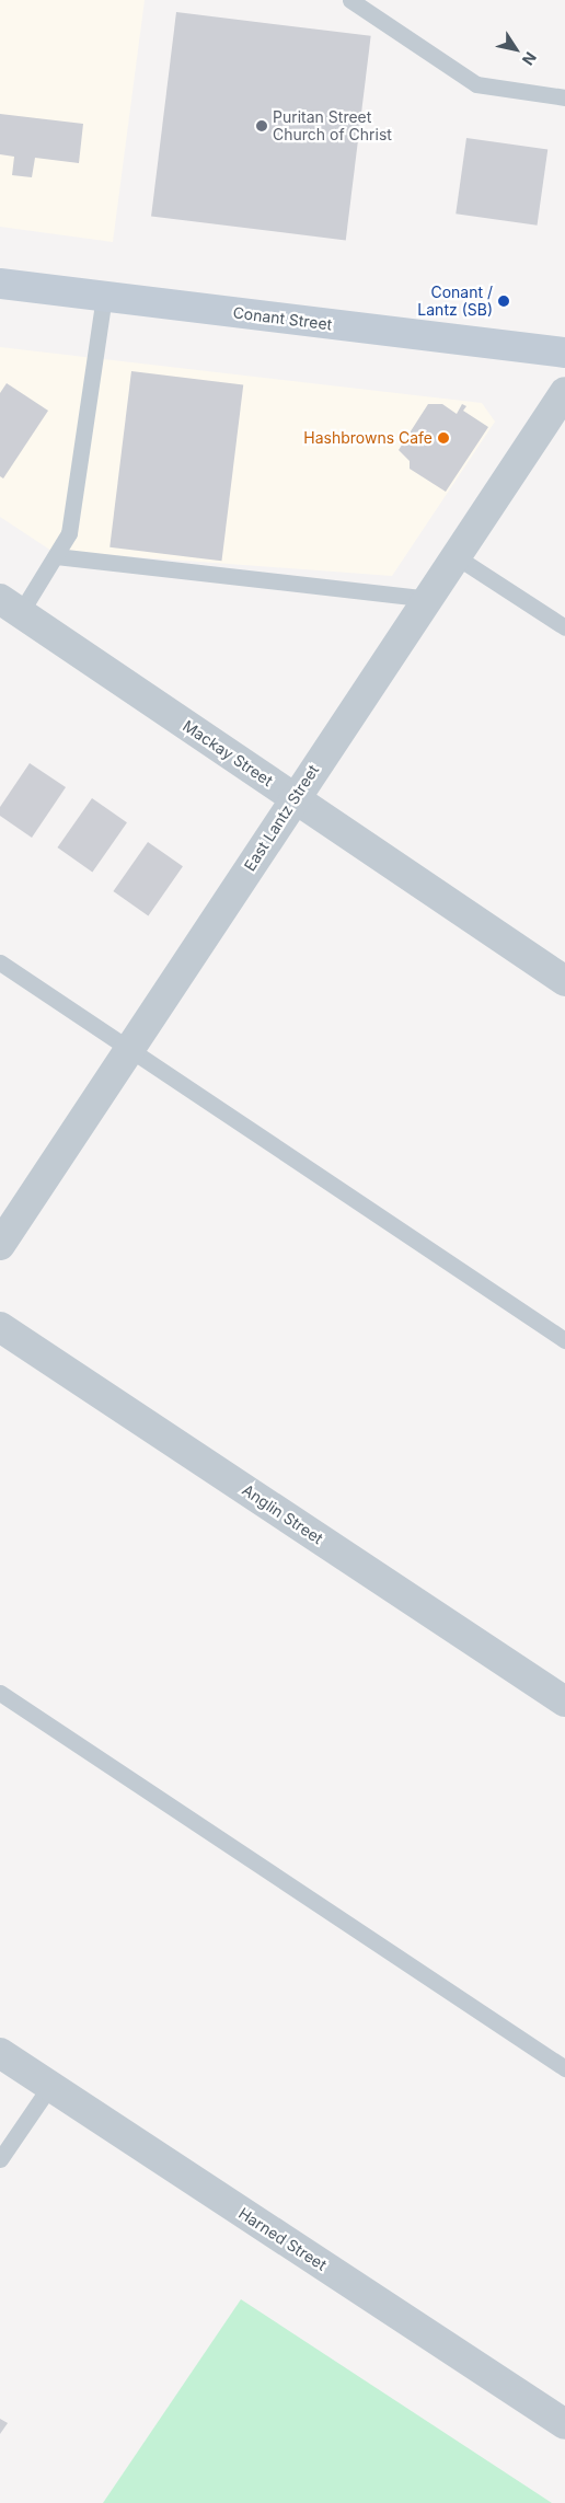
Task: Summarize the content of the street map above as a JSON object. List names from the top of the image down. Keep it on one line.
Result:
{"streets":{"main road":["Conant Street"],"street":["Mackay Street","East Lantz Street","Anglin Street","Harned Street"]},"crossings":[["Mackay Street","East Lantz Street"]],"places":["Puritan Street Church of Christ","Conant / Lantz (SB)","Hashbrowns Cafe"],"north":"bottom right"}
